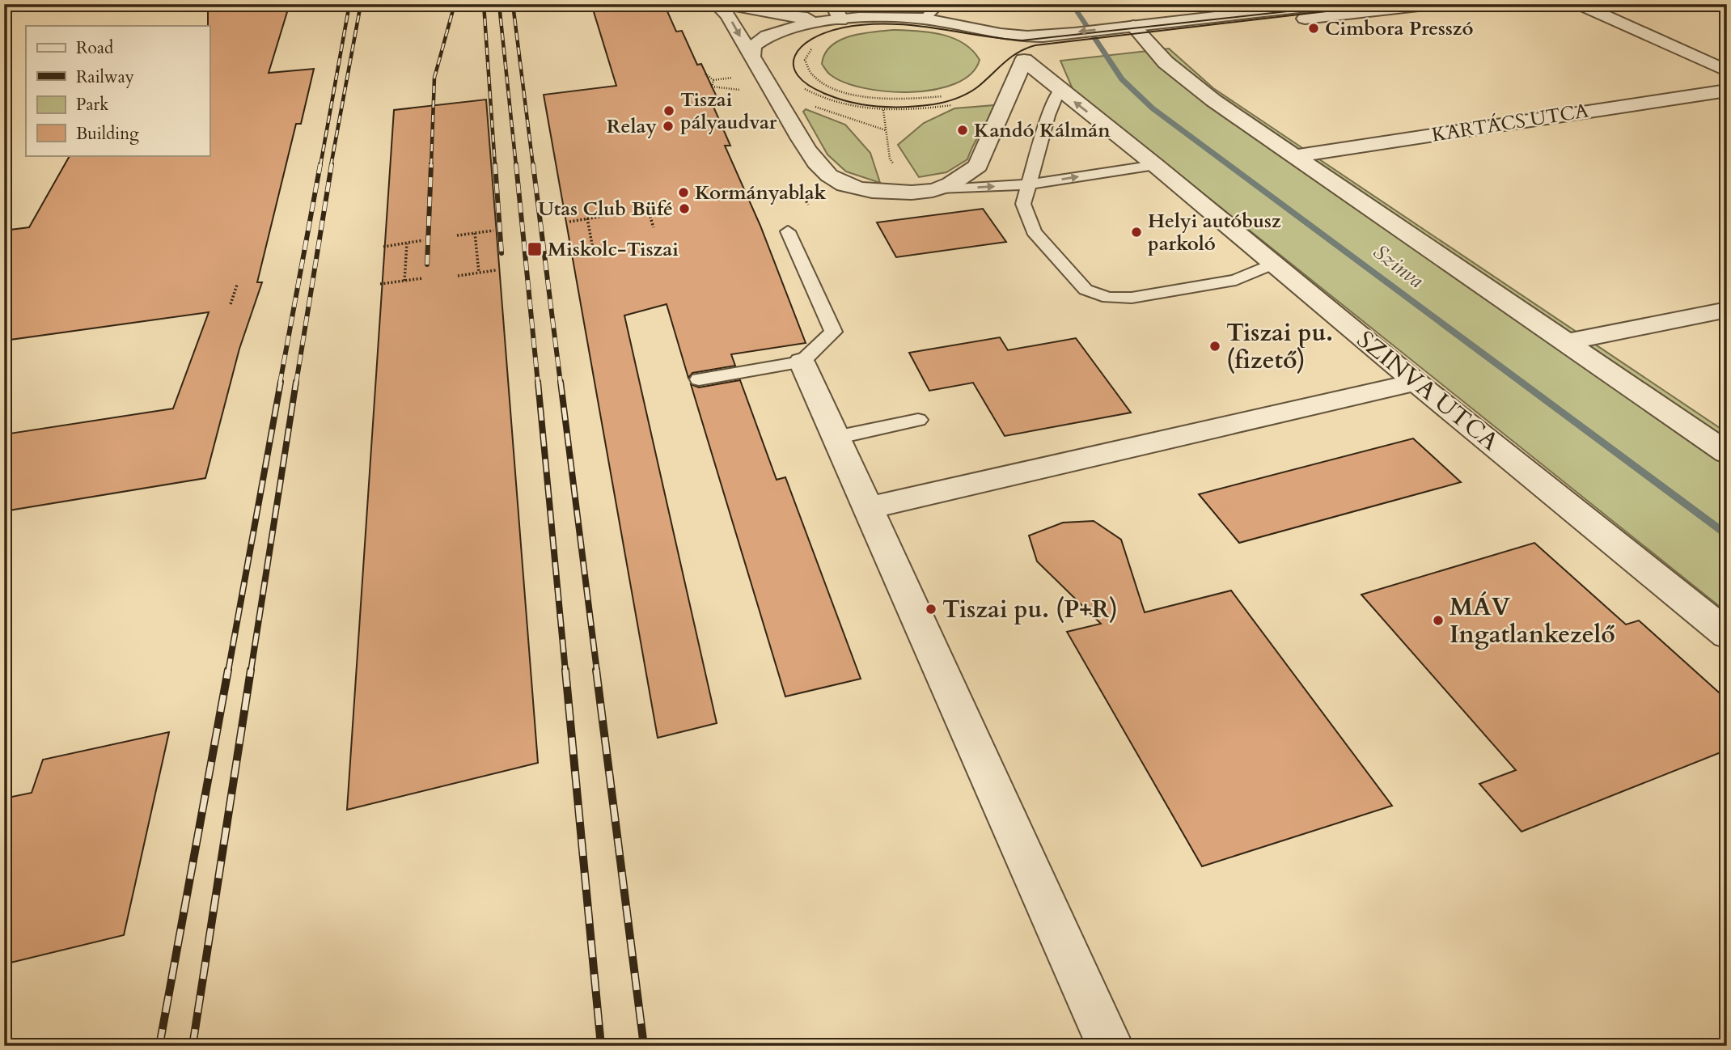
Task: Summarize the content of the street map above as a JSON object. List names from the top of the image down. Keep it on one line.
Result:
{"streets":{"street":["KARTÁCS UTCA","SZINVA UTCA"]},"water":["Szinva"],"places":{"other":["Cimbora Presszó","Tiszai pályaudvar","Relay","Kandó Kálmán","Kormányablak","Utas Club Büfé","Helyi autóbusz parkoló","Tiszai pu. (fizető)","Tiszai pu. (P+R)","MÁV Ingatlankezelő"],"transit":["Miskolc-Tiszai"]},"legend":["Road","Railway","Park","Building"]}
